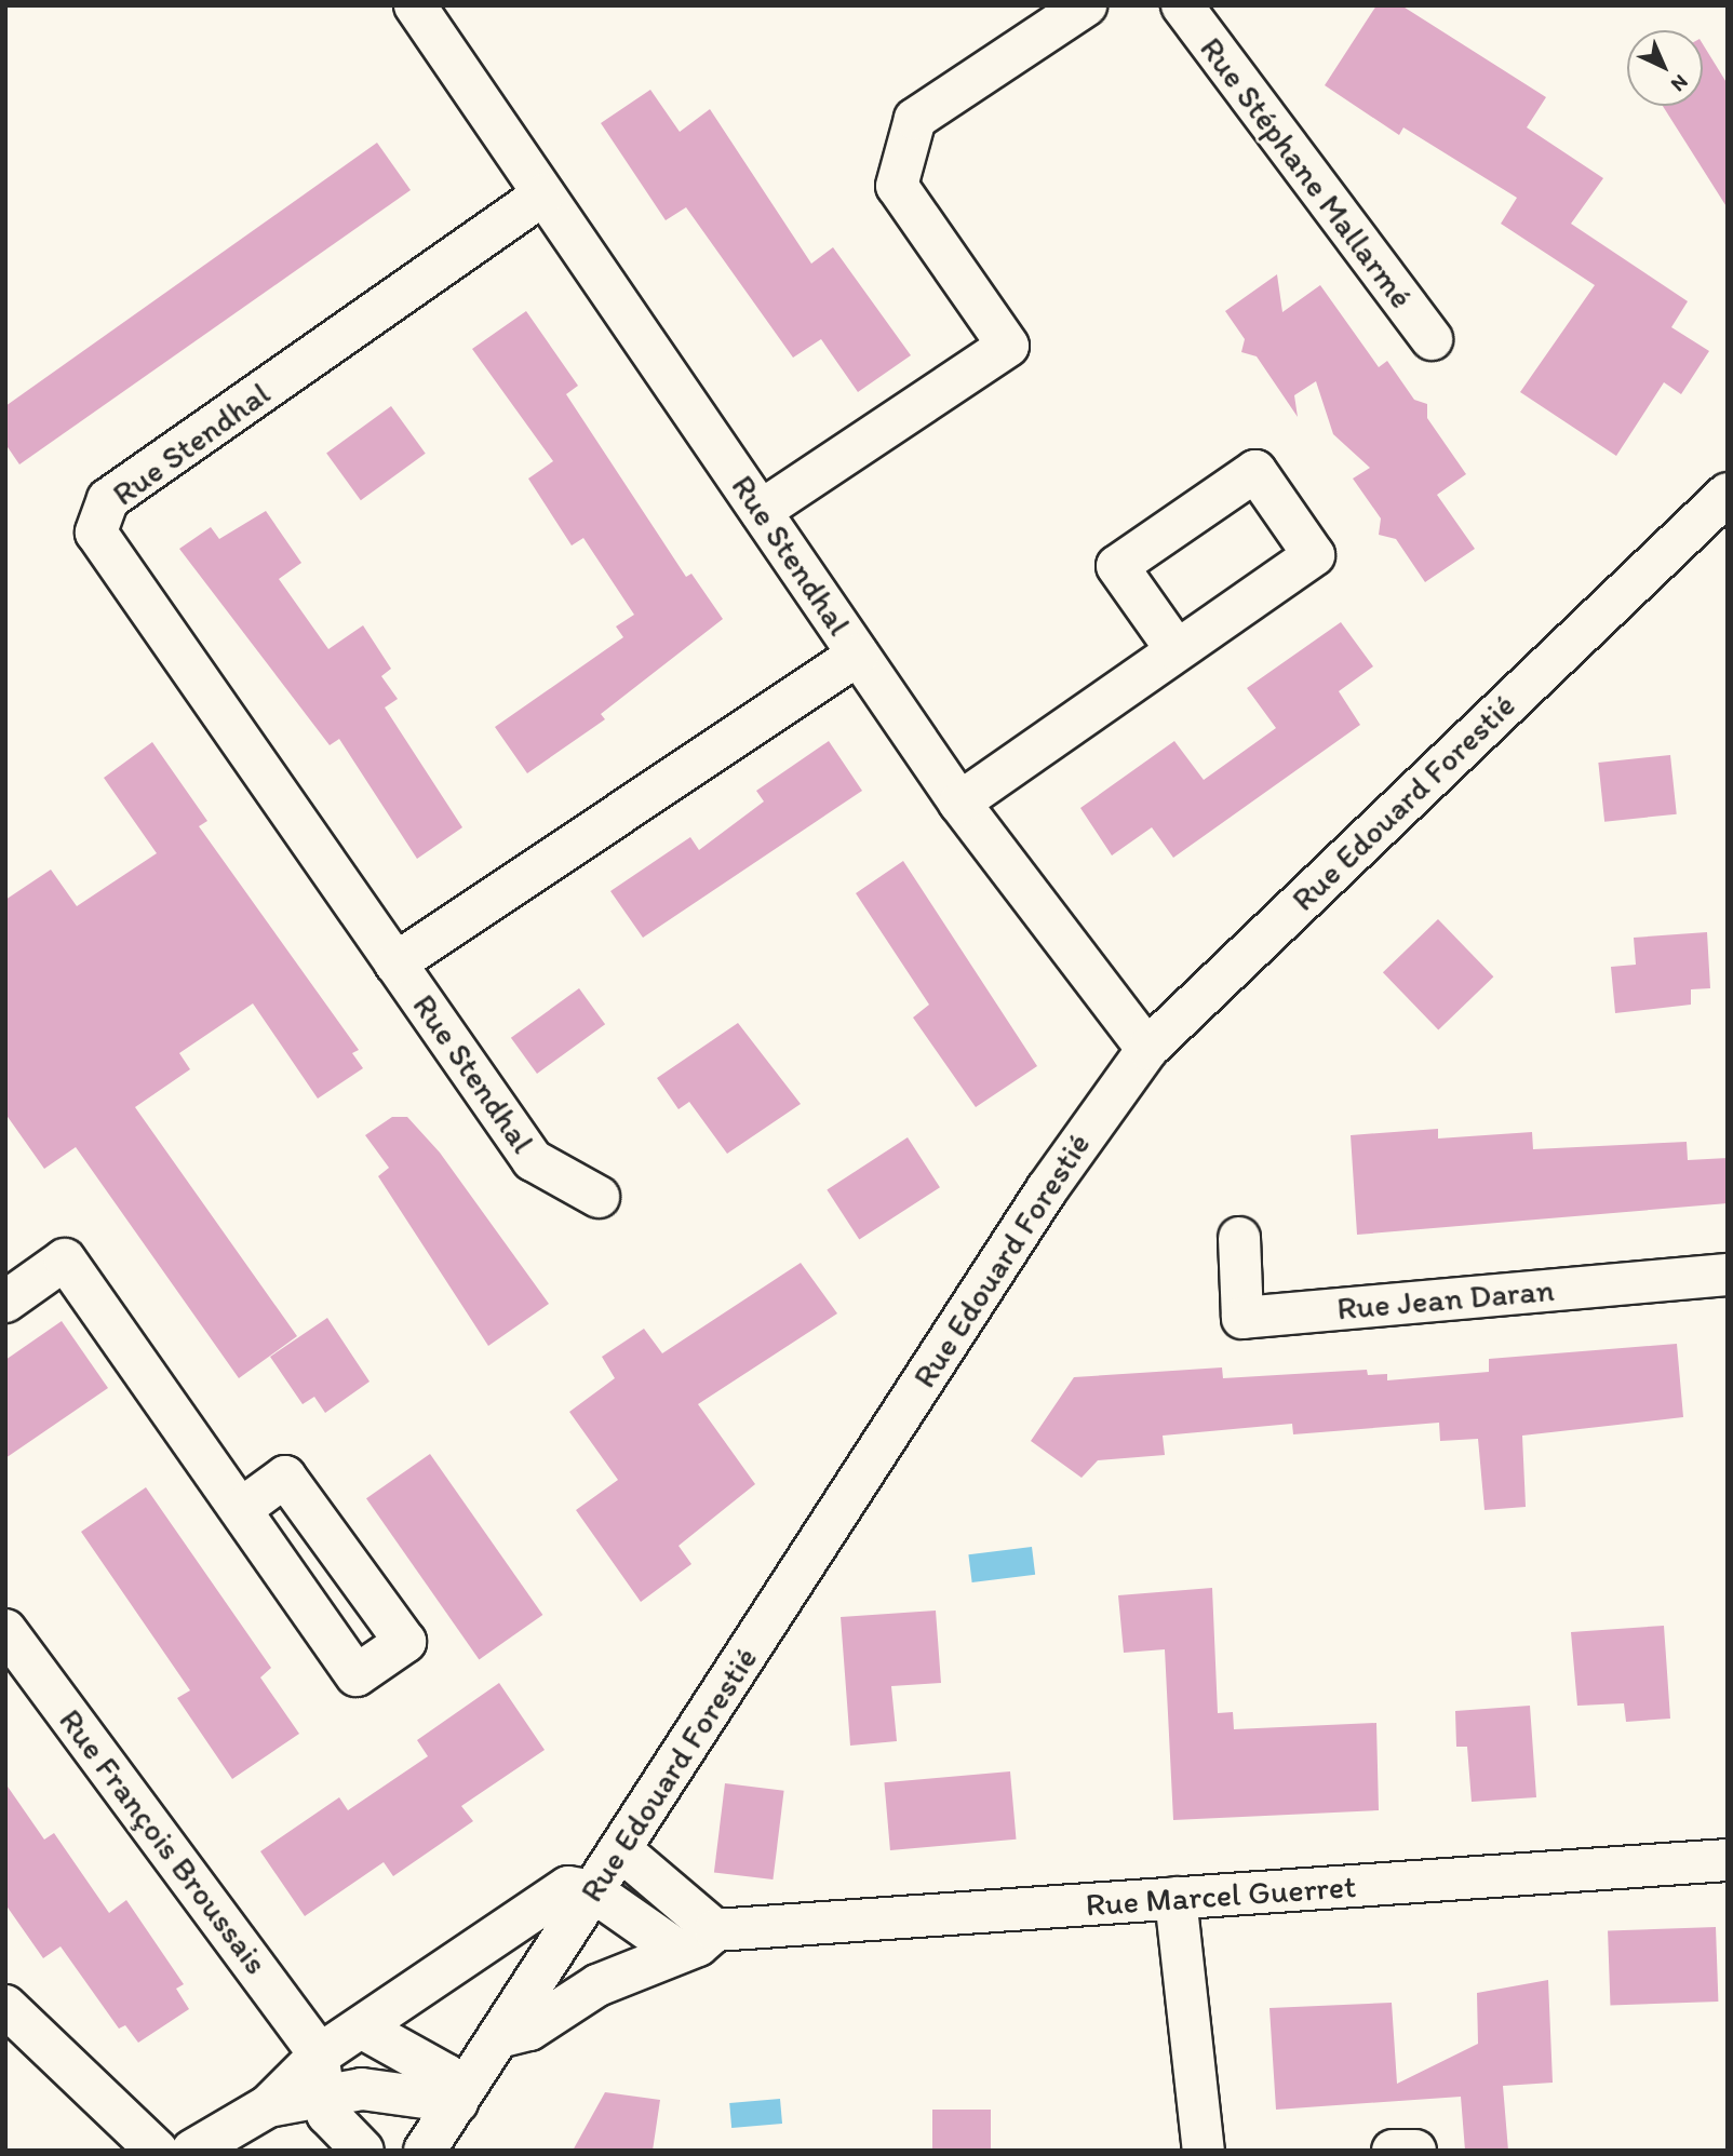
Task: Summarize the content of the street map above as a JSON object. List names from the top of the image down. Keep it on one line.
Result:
{"streets":{"street":["Rue Stéphane Mallarmé","Rue Stendhal","Rue Edouard Forestié","Rue Jean Daran","Rue François Broussais","Rue Marcel Guerret"]},"crossings":[["Rue Stendhal","Rue Edouard Forestié"],["Rue Edouard Forestié","Rue Marcel Guerret"]],"north":"bottom right"}
